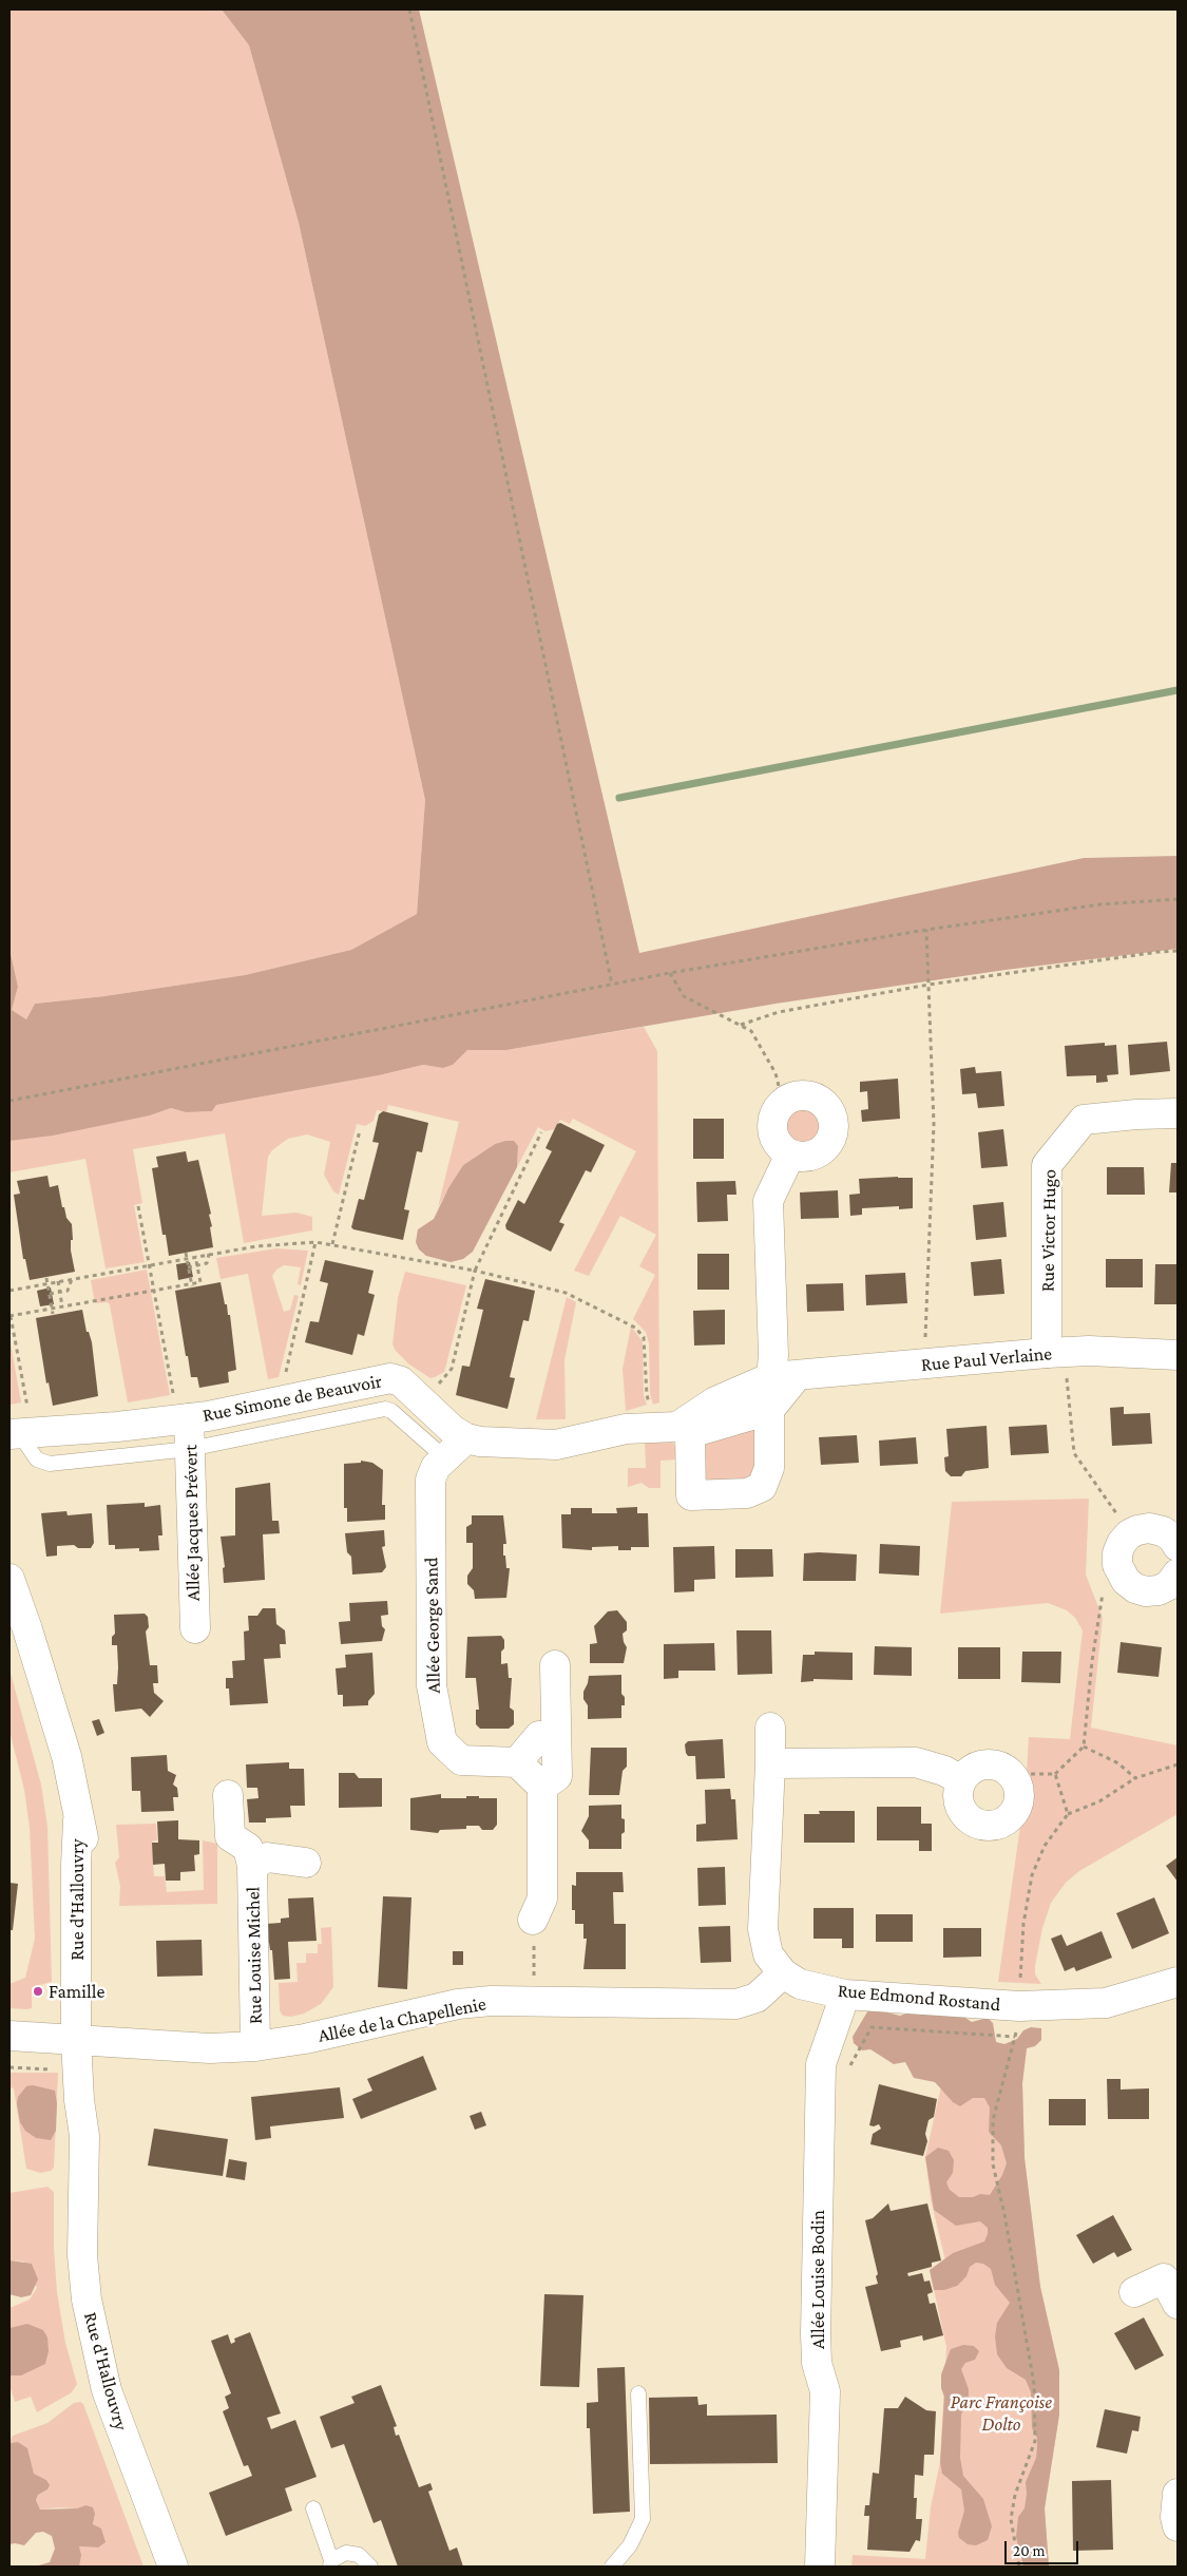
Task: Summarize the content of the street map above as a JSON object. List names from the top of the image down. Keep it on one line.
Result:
{"streets":{"street":["Rue Victor Hugo","Rue Paul Verlaine","Rue Simone de Beauvoir","Allée Jacques Prévert","Allée George Sand","Rue d'Hallouvry","Rue Louise Michel","Rue Edmond Rostand","Allée de la Chapellenie","Allée Louise Bodin"]},"crossings":[["Rue Victor Hugo","Rue Paul Verlaine"],["Rue Paul Verlaine","Rue Simone de Beauvoir"],["Rue Simone de Beauvoir","Allée Jacques Prévert"],["Rue Simone de Beauvoir","Allée George Sand"],["Rue d'Hallouvry","Allée de la Chapellenie"],["Rue Louise Michel","Allée de la Chapellenie"],["Rue Edmond Rostand","Allée de la Chapellenie"],["Rue Edmond Rostand","Allée Louise Bodin"]],"parks":["Parc Françoise Dolto"],"places":["Famille"],"scale_bar":"20 m"}
